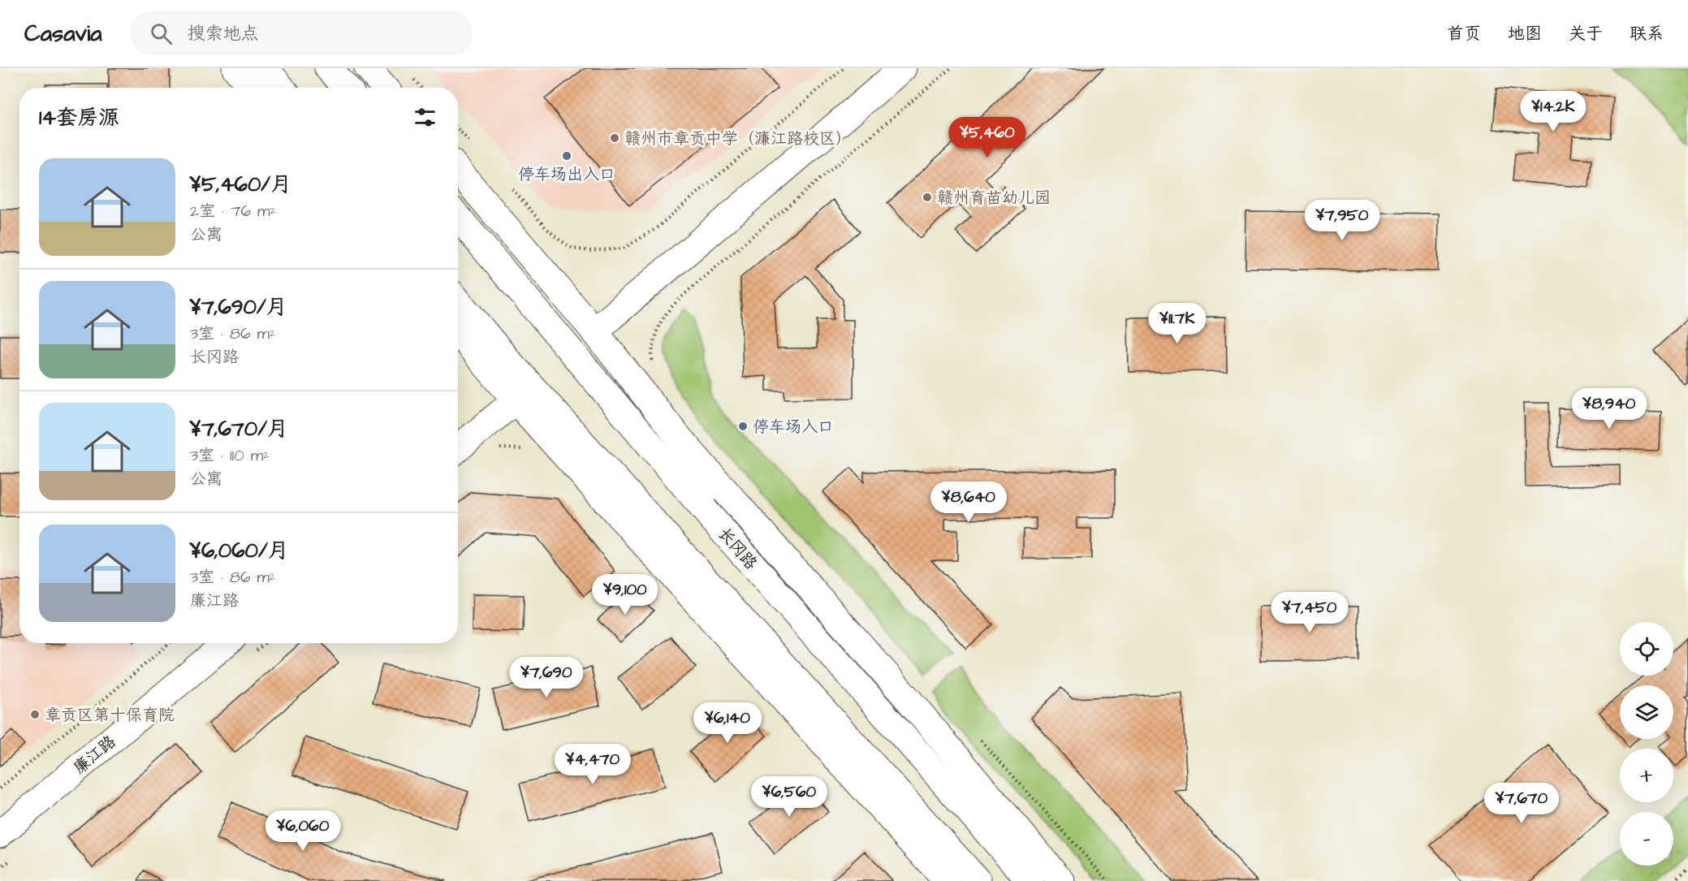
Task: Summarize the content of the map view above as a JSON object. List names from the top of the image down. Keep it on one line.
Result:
{"streets":{"street":["长冈路","廉江路"]},"places":["赣州市章贡中学（濂江路校区）","停车场出入口","赣州育苗幼儿园","停车场入口","章贡区第十保育院"],"page":{"header":"Casavia","search":"搜索地点","nav":["首页","地图","关于","联系"],"heading":"14套房源","price":["¥14.2K","¥5,460","¥7,950","¥11.7K","¥8,940","¥8,640","¥9,100","¥7,450","¥7,690","¥6,140","¥4,470","¥6,560","¥7,670","¥6,060"],"list":[{"name":"¥5,460/月","note":"2室 · 76 m² · 公寓"},{"name":"¥7,690/月","note":"3室 · 86 m² · 长冈路"},{"name":"¥7,670/月","note":"3室 · 110 m² · 公寓"},{"name":"¥6,060/月","note":"3室 · 86 m² · 廉江路"}],"map_buttons":["+","−"]}}
